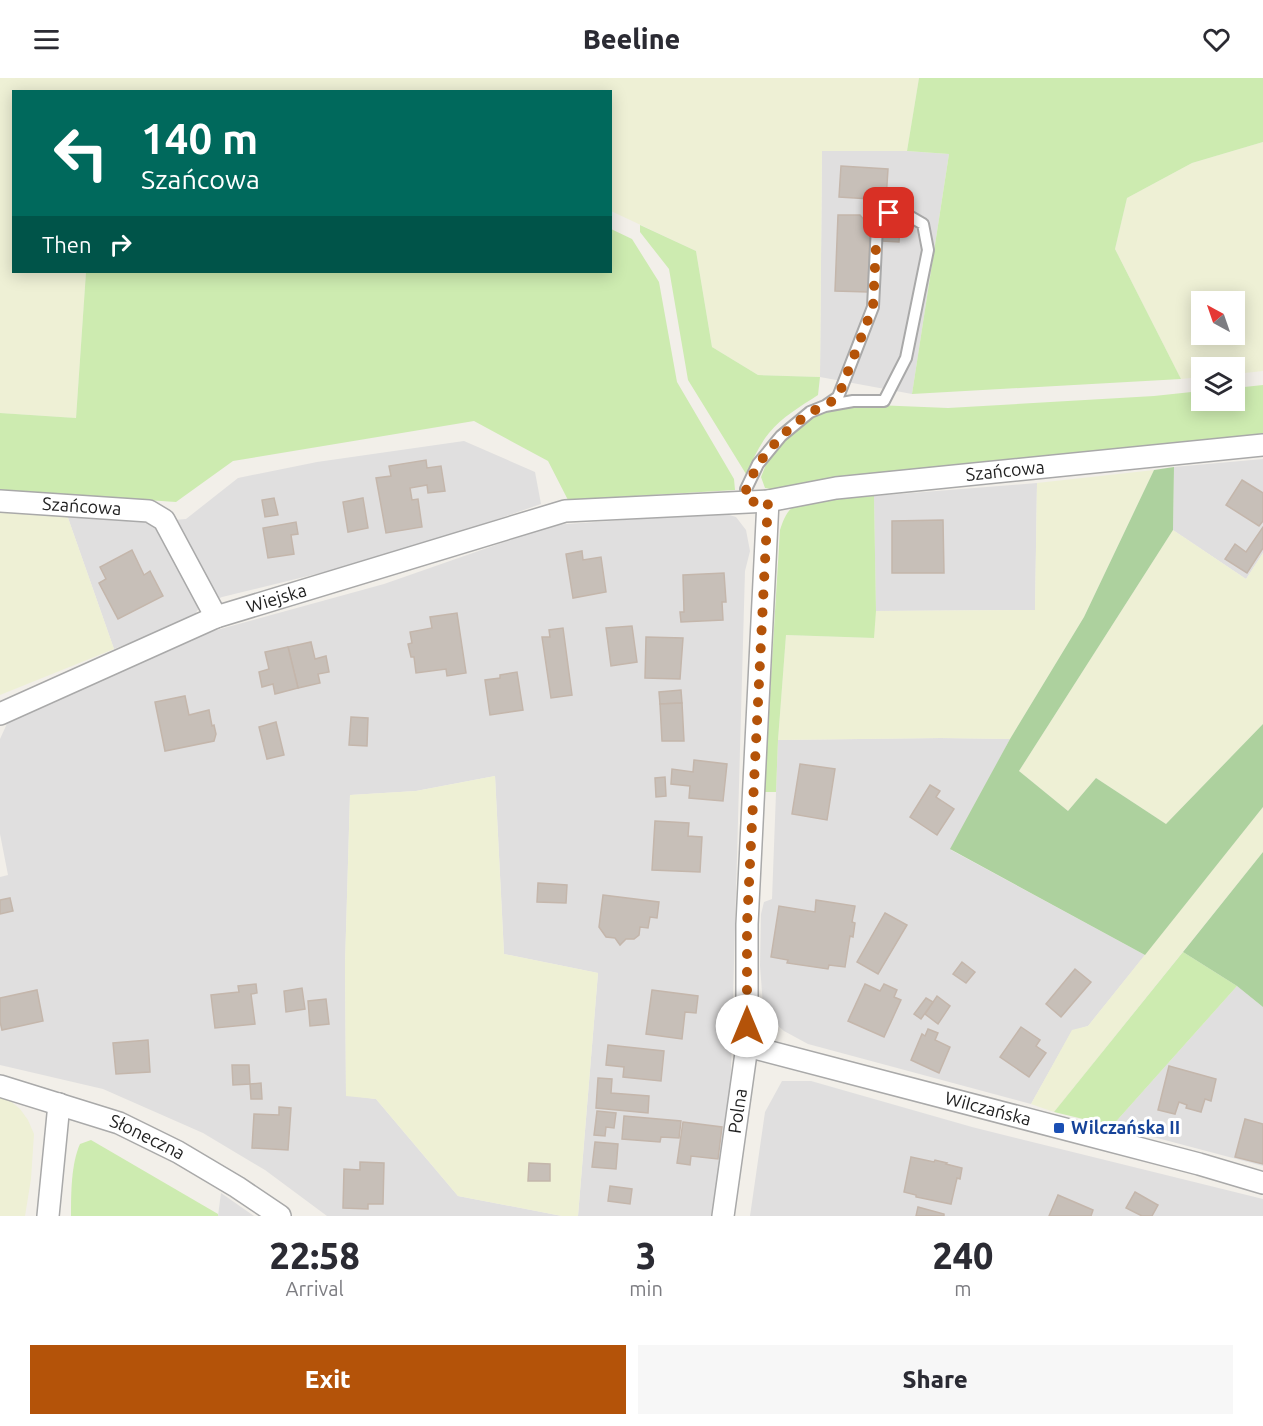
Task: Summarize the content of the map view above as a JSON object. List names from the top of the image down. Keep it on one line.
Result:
{"streets":{"street":["Szańcowa","Wiejska","WiIczańska","Polna","Słoneczna"]},"crossings":[["Szańcowa","Wiejska"],["Szańcowa","Polna"],["WiIczańska","Polna"]],"places":{"transit":["Wilczańska II"]},"north":"top left","page":{"header":"Beeline","turn":["140 m","Szańcowa"],"then":"Then","eta":["22:58","Arrival","3","min","240","m"],"buttons":["Exit","Share"]}}
